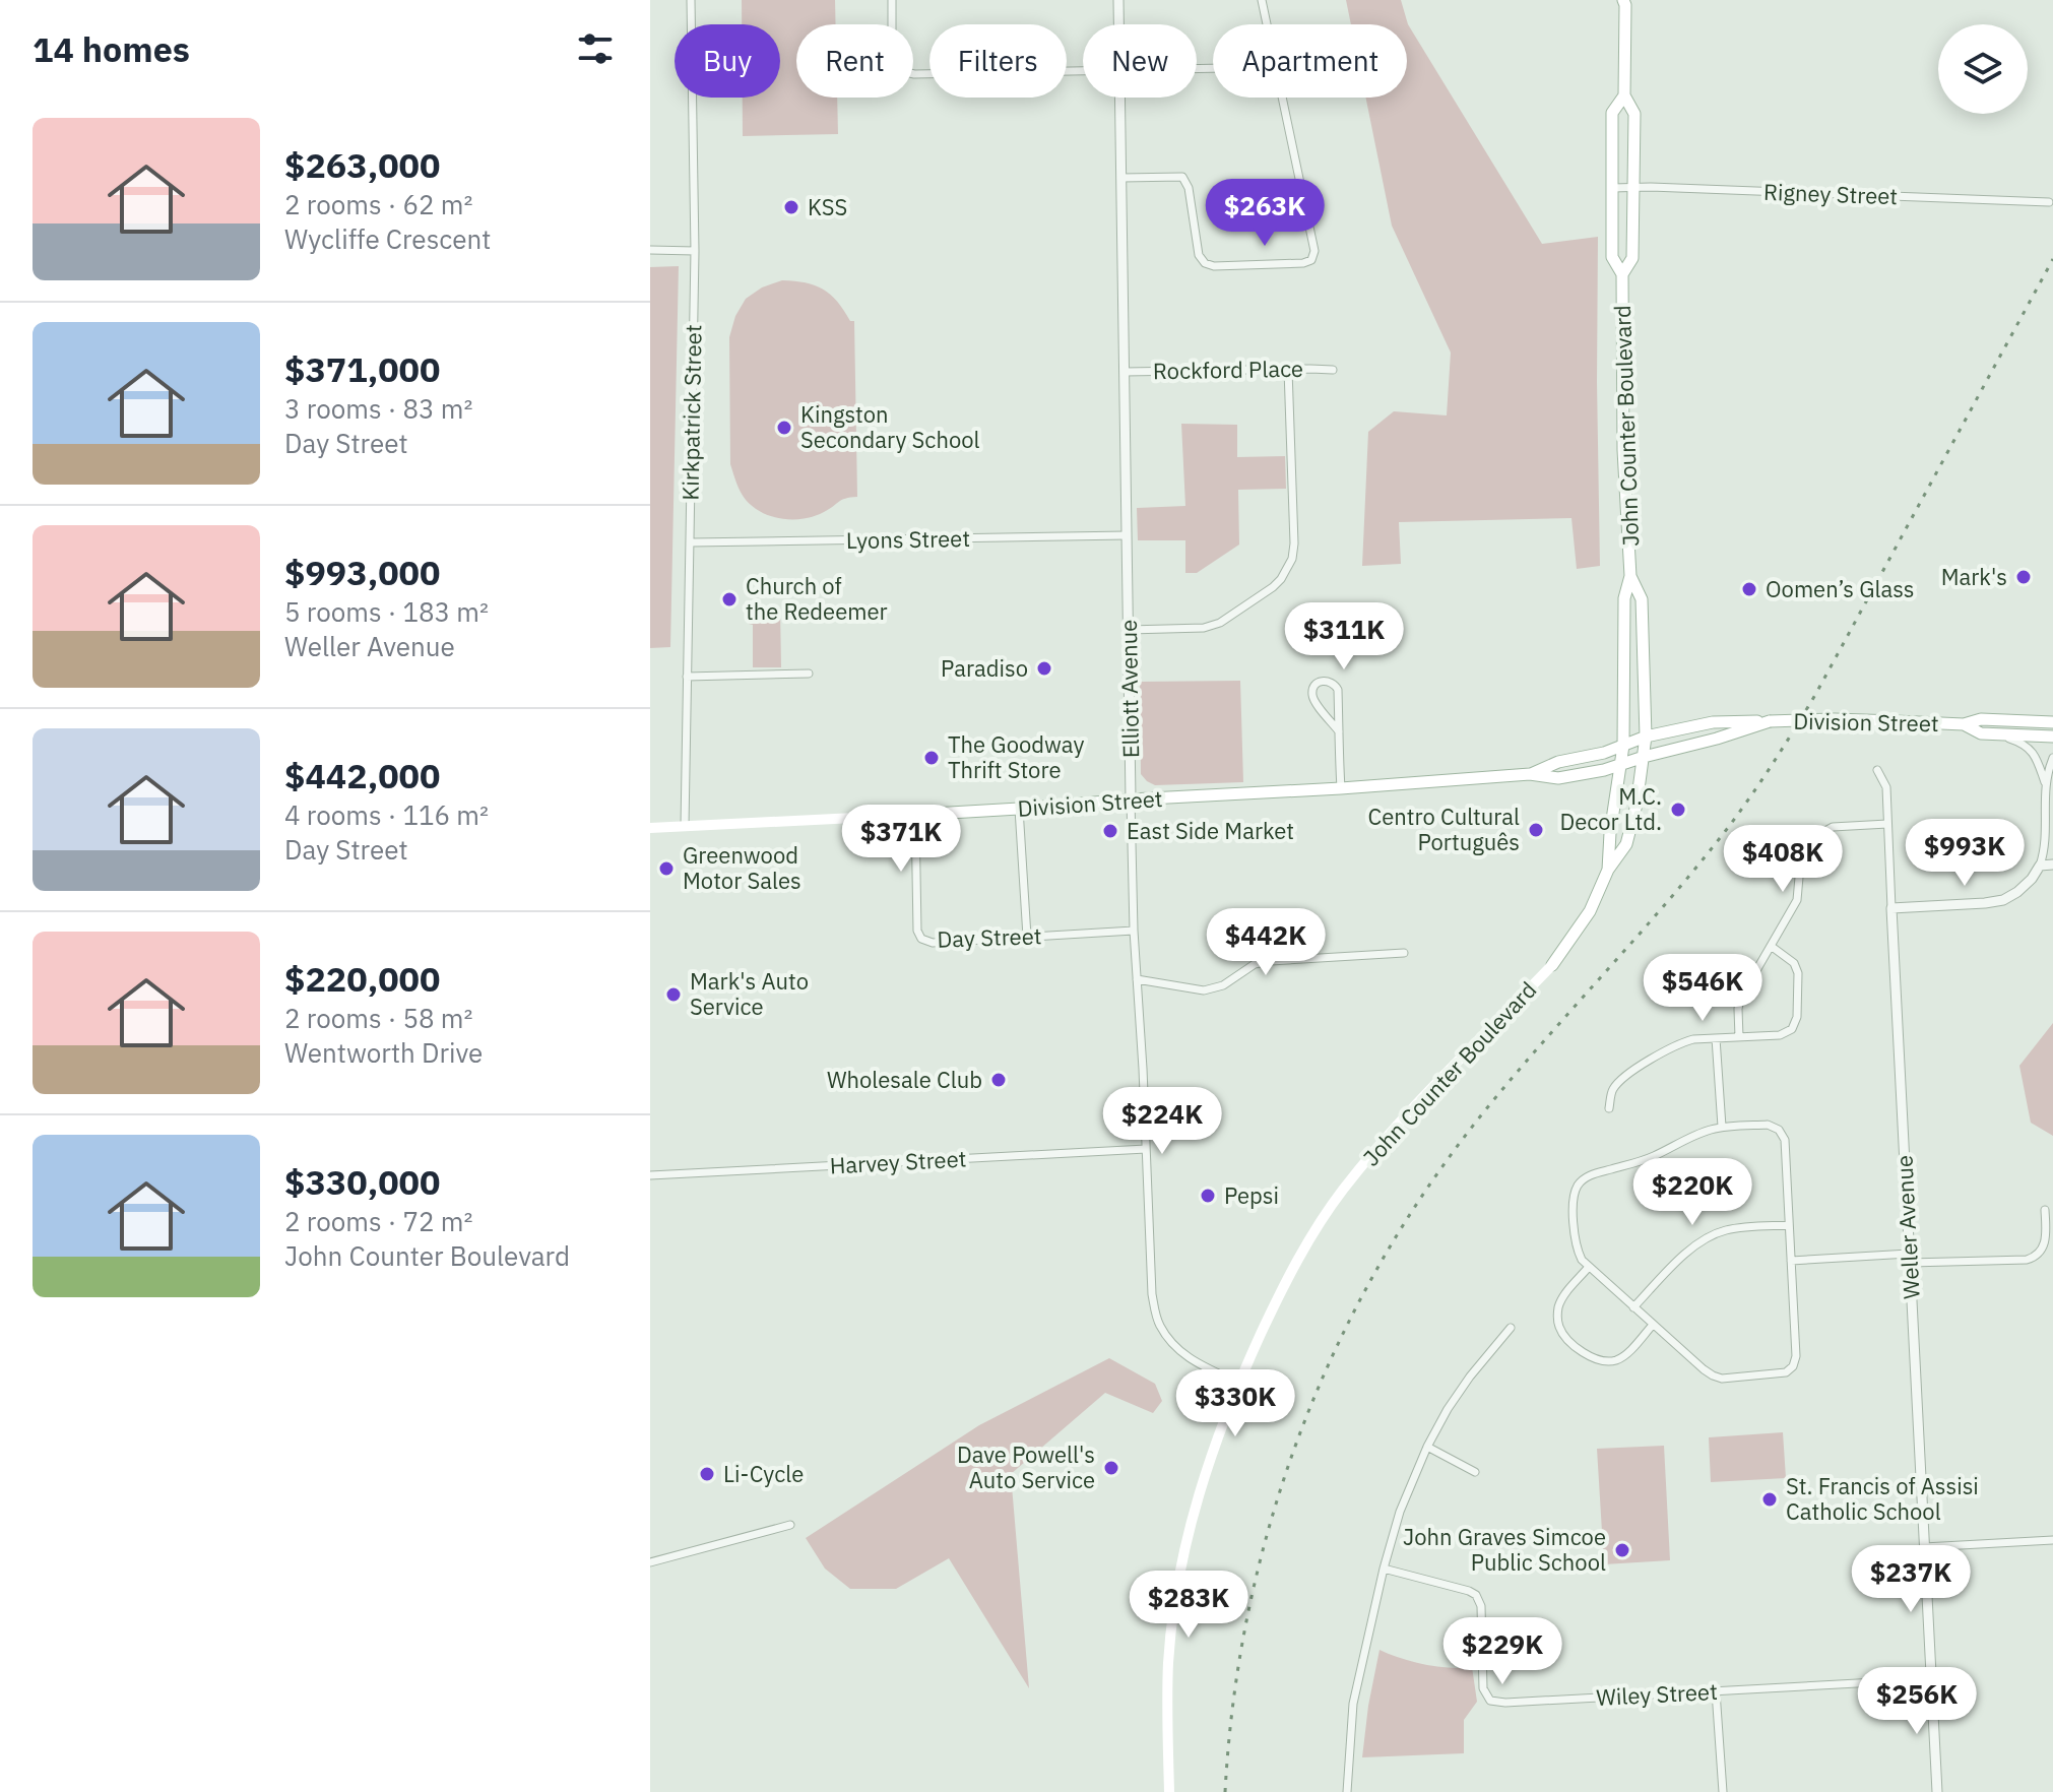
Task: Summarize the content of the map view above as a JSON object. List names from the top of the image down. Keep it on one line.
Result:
{"streets":{"main road":["John Counter Boulevard","Division Street"],"street":["Rigney Street","Rockford Place","Kirkpatrick Street","Lyons Street","Elliott Avenue","Day Street","Harvey Street","Weller Avenue","Wiley Street"]},"crossings":[["Rigney Street","John Counter Boulevard"],["Rockford Place","Elliott Avenue"],["Kirkpatrick Street","Lyons Street"],["Kirkpatrick Street","Division Street"],["John Counter Boulevard","Elliott Avenue"],["Lyons Street","Elliott Avenue"],["Elliott Avenue","Division Street"],["Elliott Avenue","Day Street"],["Elliott Avenue","Harvey Street"],["Division Street","Day Street"],["Weller Avenue","Wiley Street"]],"places":["KSS","Kingston Secondary School","Mark's","Oomen’s Glass","Church of the Redeemer","Paradiso","The Goodway Thrift Store","M.C. Decor Ltd.","Centro Cultural Português","East Side Market","Greenwood Motor Sales","Mark's Auto Service","Wholesale Club","Pepsi","Dave Powell's Auto Service","Li-Cycle","St. Francis of Assisi Catholic School","John Graves Simcoe Public School"],"page":{"heading":"14 homes","chip":["Buy","Rent","Filters","New","Apartment"],"list":[{"name":"$263,000","note":"2 rooms · 62 m² · Wycliffe Crescent"},{"name":"$371,000","note":"3 rooms · 83 m² · Day Street"},{"name":"$993,000","note":"5 rooms · 183 m² · Weller Avenue"},{"name":"$442,000","note":"4 rooms · 116 m² · Day Street"},{"name":"$220,000","note":"2 rooms · 58 m² · Wentworth Drive"},{"name":"$330,000","note":"2 rooms · 72 m² · John Counter Boulevard"}],"price":["$263K","$311K","$371K","$993K","$408K","$442K","$546K","$224K","$220K","$330K","$237K","$283K","$229K","$256K"]}}
